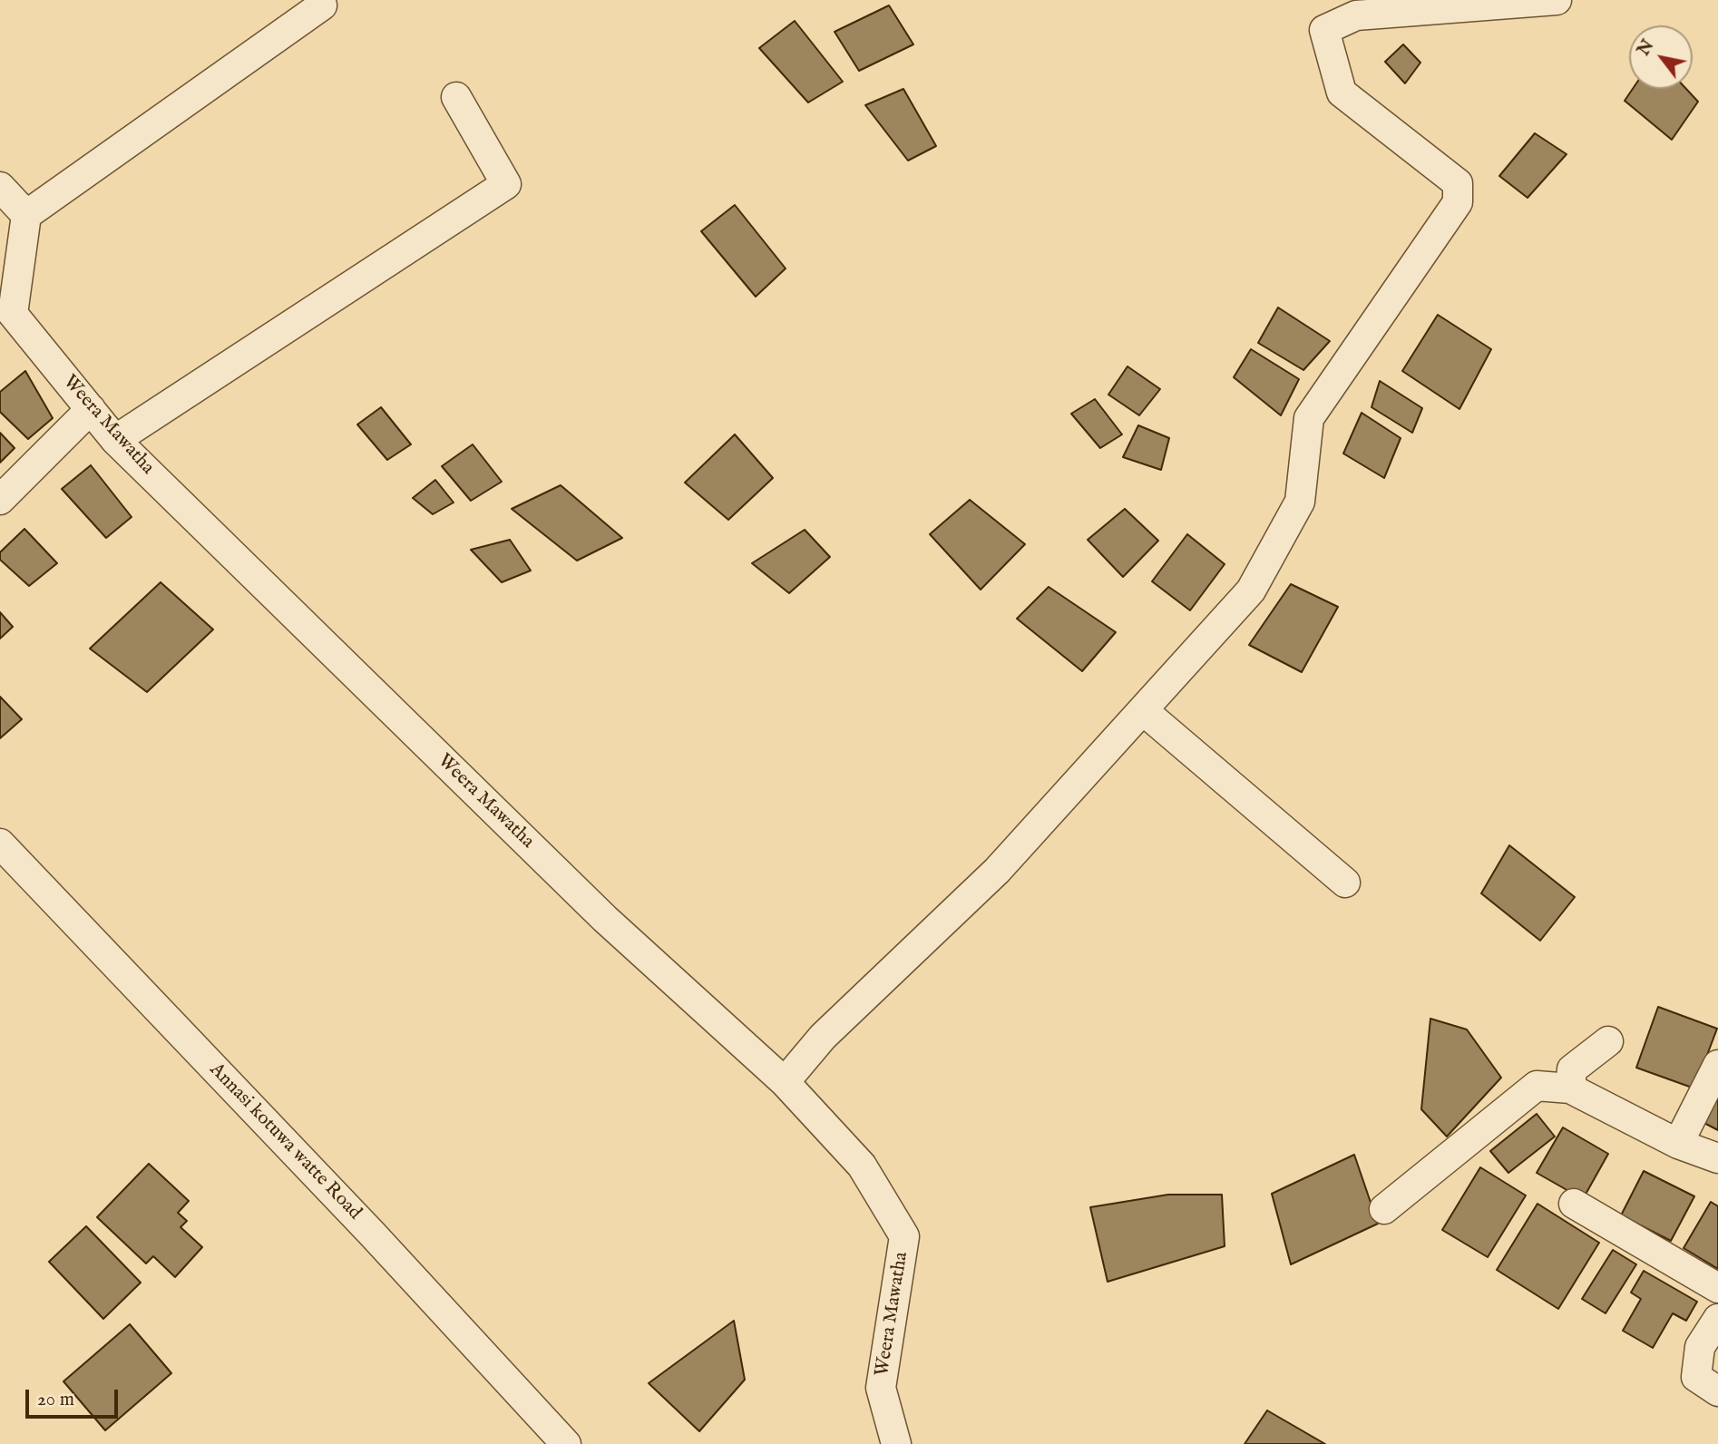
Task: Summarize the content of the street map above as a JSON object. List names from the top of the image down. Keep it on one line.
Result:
{"streets":{"street":["Weera Mawatha","Annasi kotuwa watte Road"]},"scale_bar":"20 m","north":"top left"}
